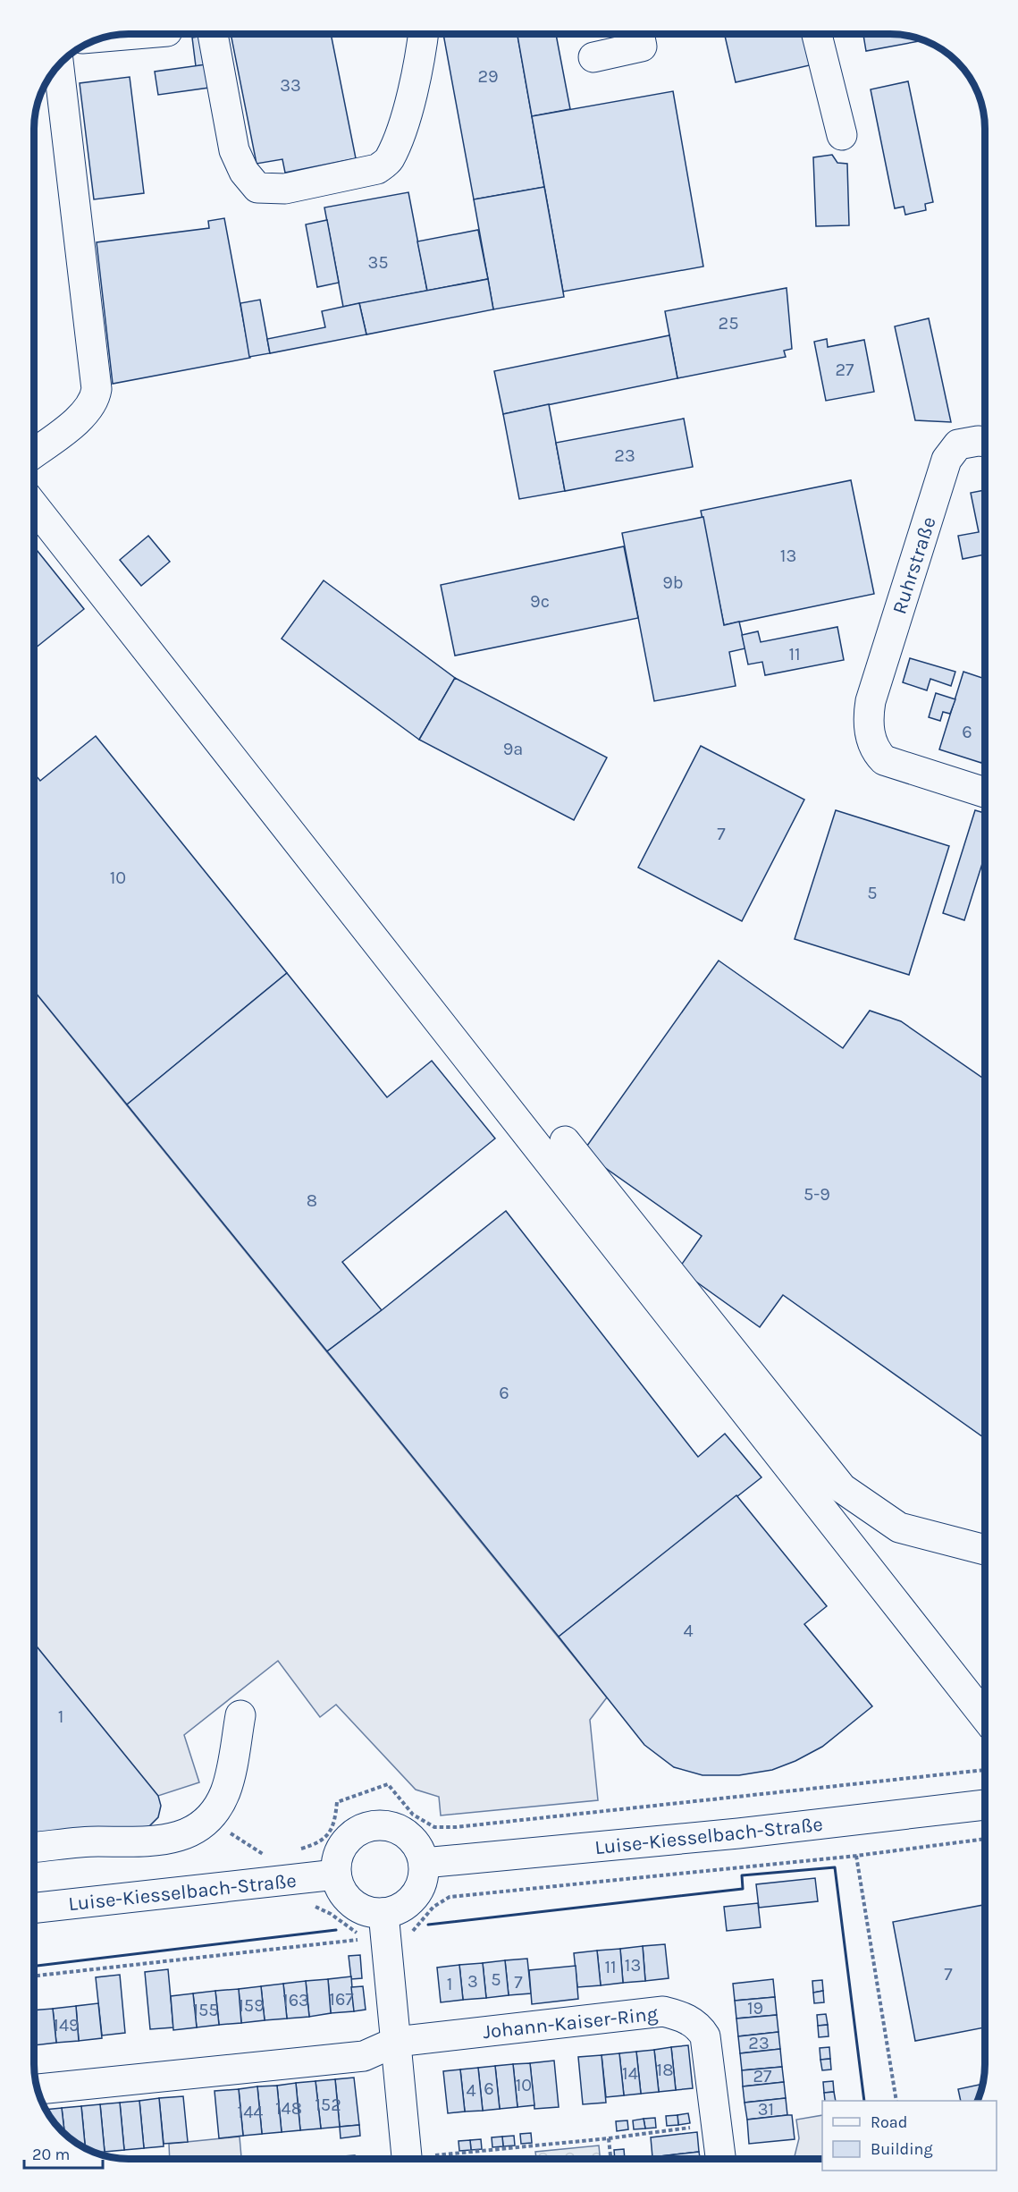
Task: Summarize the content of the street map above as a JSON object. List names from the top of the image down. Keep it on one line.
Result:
{"streets":{"street":["Ruhrstraße","Luise-Kiesselbach-Straße","Johann-Kaiser-Ring"]},"house_numbers":["29","33","35","25","27","23","13","9b","9c","11","6","9a","7","10","5","5-9","8","6","4","1","13","11","7","5","3","7","1","167","163","159","19","155","149","23","18","14","27","10","6","4","152","148","31","144"],"legend":["Road","Building"],"scale_bar":"20 m"}
